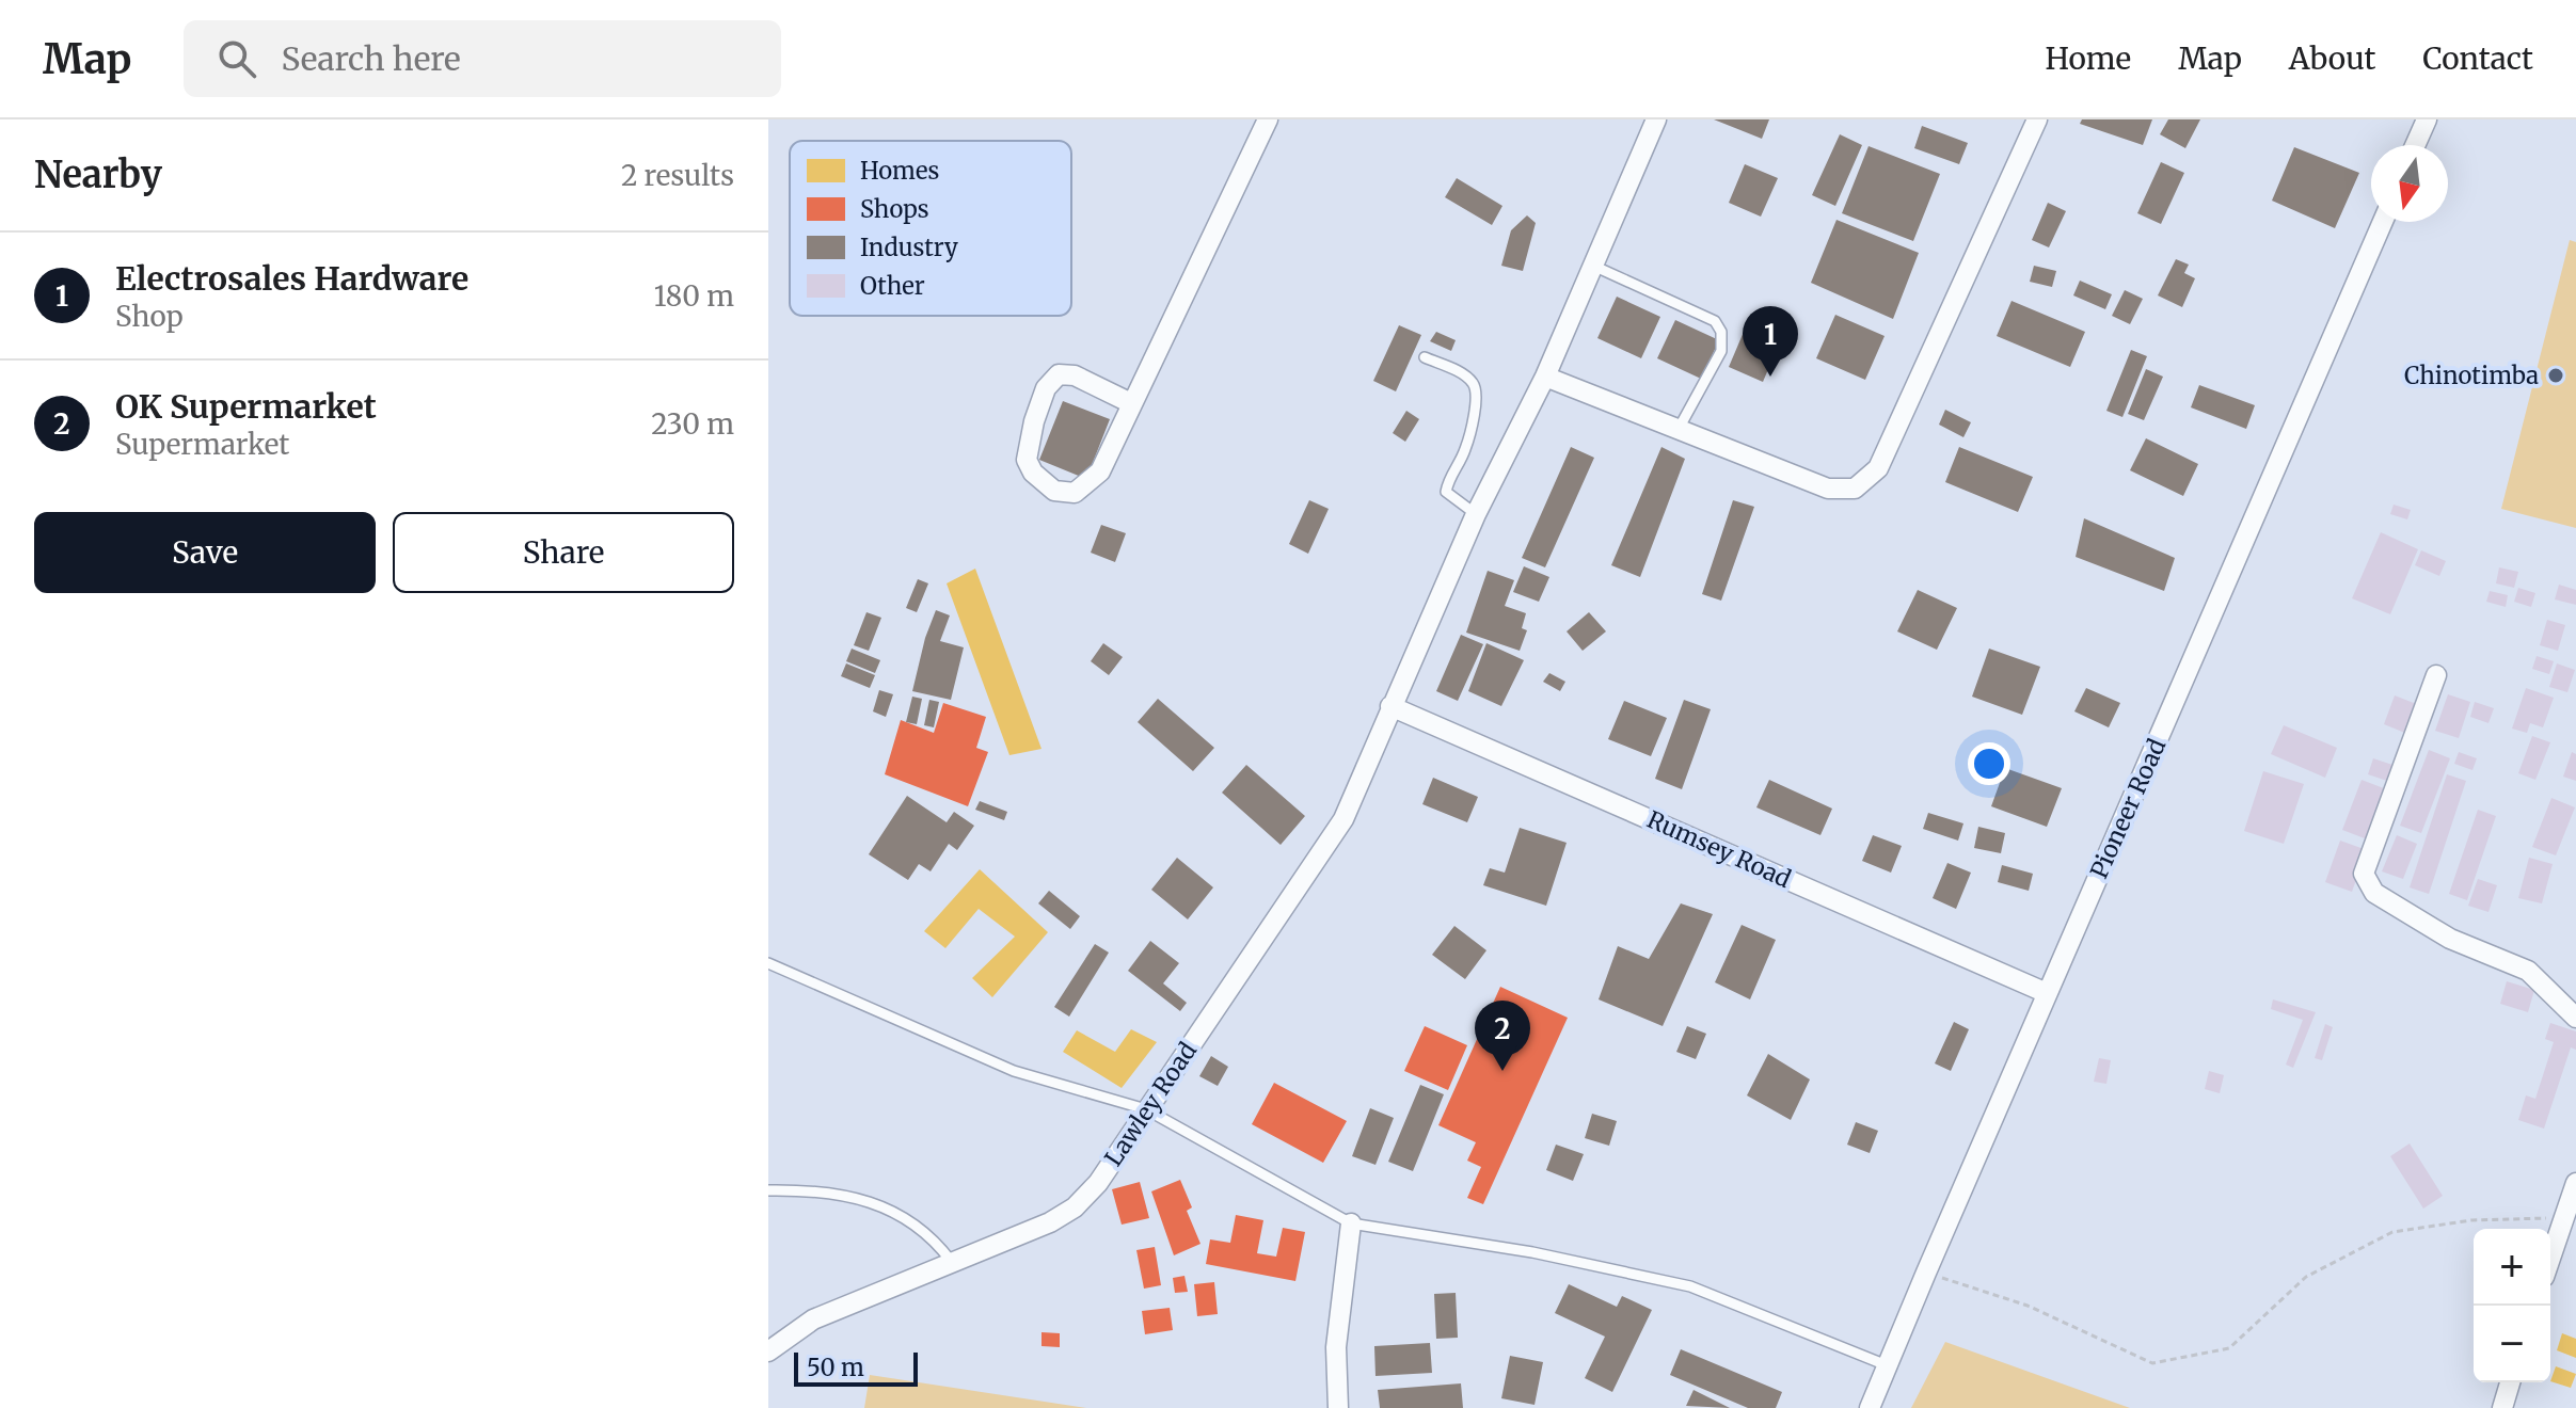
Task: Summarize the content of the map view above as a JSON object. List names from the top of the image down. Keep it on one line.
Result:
{"streets":{"street":["Pioneer Road","Rumsey Road","Lawley Road"]},"crossings":[["Pioneer Road","Rumsey Road"],["Rumsey Road","Lawley Road"]],"places":["Chinotimba"],"legend":["Homes","Shops","Industry","Other"],"scale_bar":"50 m","north":"bottom","page":{"header":"Map","search":"Search here","nav":["Home","Map","About","Contact"],"heading":["Nearby","2 results"],"list":[{"mark":"1","name":"Electrosales Hardware","note":"Shop","value":"180 m"},{"mark":"2","name":"OK Supermarket","note":"Supermarket","value":"230 m"}],"pins":["1","2"],"buttons":["Save","Share"],"map_buttons":["+","−"],"scale":"50 m"}}
